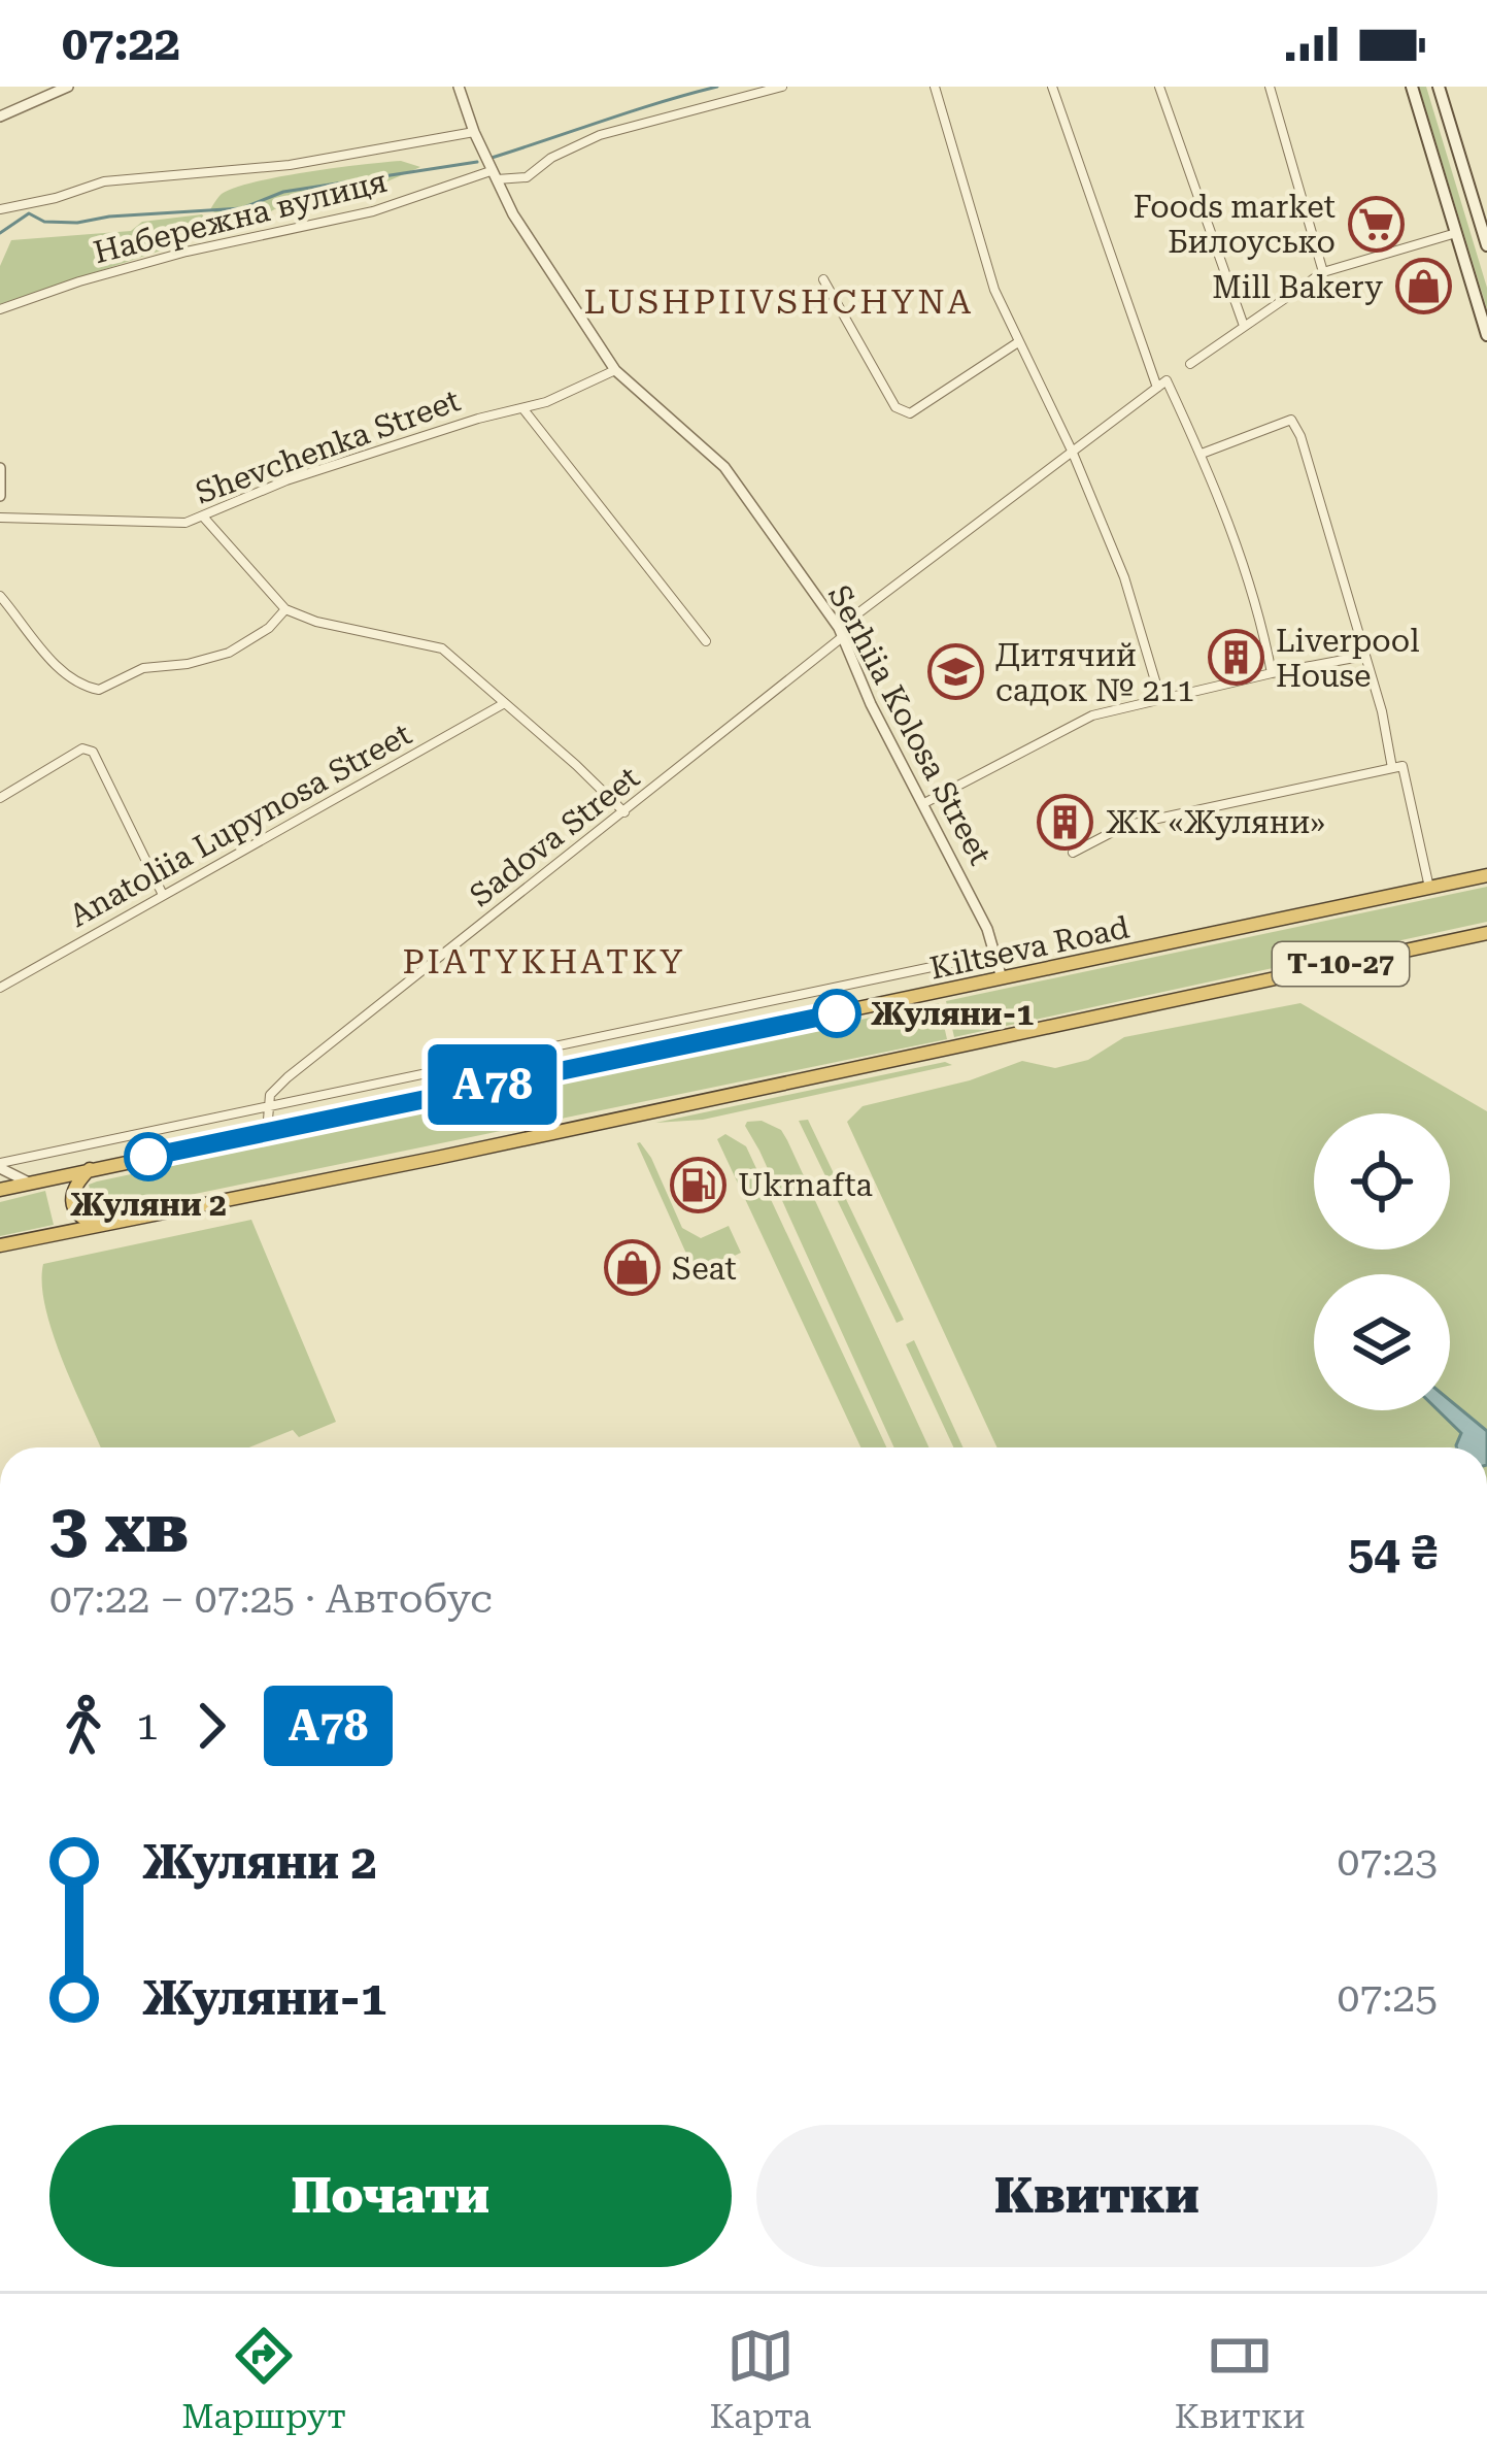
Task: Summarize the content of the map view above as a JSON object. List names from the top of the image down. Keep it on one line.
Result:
{"streets":{"highway":["Kiltseva Road","Т-10-27"],"street":["Набережна вулиця","Shevchenka Street","Serhiia Kolosa Street","Anatoliia Lupynosa Street","Sadova Street"]},"crossings":[["Набережна вулиця","Serhiia Kolosa Street"],["Shevchenka Street","Serhiia Kolosa Street"],["Serhiia Kolosa Street","Sadova Street"],["Serhiia Kolosa Street","Kiltseva Road"]],"districts":["LUSHPIIVSHCHYNA","PIATYKHATKY"],"places":{"supermarket":["Foods market Билоусько"],"shop":["Mill Bakery","Seat"],"building":["Liverpool House","ЖК «Жуляни»"],"school or university":["Дитячий садок № 211"],"other":["Жуляни-1","Жуляни 2"],"fuel station":["Ukrnafta"]},"lines":["bus line А78"],"page":{"status":"07:22","on_map":"А78","heading":["3 хв","07:22 – 07:25 · Автобус","54 ₴"],"legs":["1","А78"],"list":[{"name":"Жуляни 2","value":"07:23"},{"name":"Жуляни-1","value":"07:25"}],"buttons":["Почати","Квитки"],"tabs":["Маршрут","Карта","Квитки"]}}
